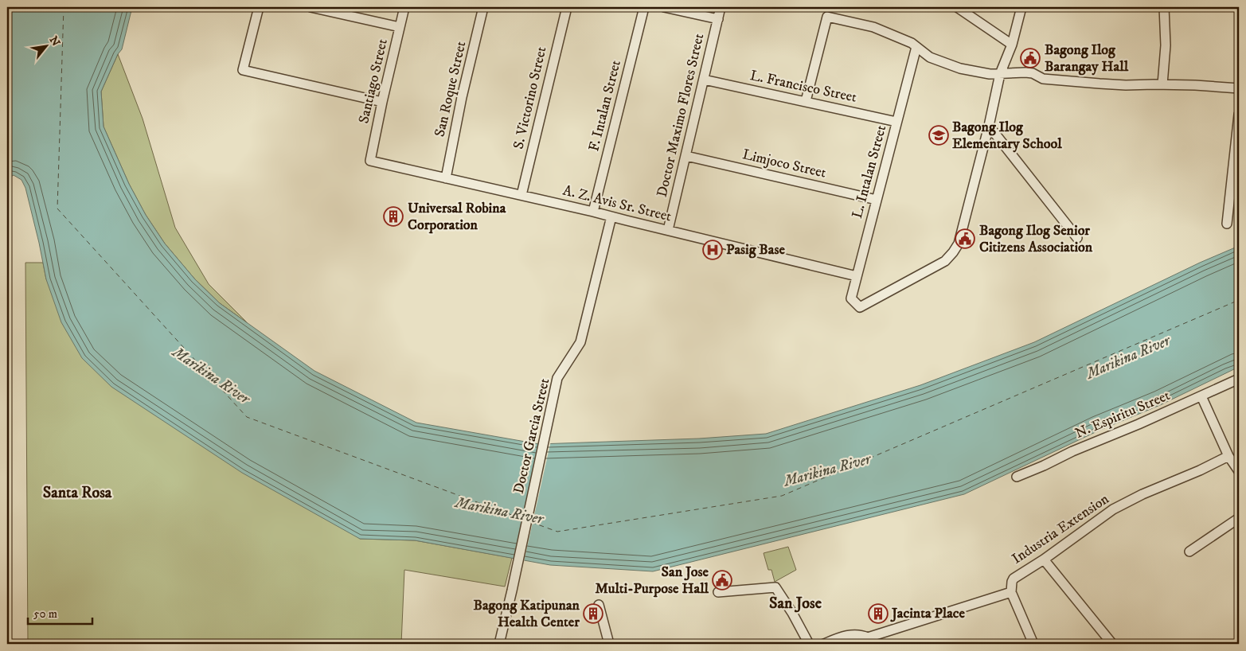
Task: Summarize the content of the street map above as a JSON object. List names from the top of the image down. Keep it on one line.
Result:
{"streets":{"street":["Santiago Street","L. Francisco Street","San Roque Street","S. Victorino Street","F. Intalan Street","Doctor Maximo Flores Street","Limjoco Street","L. Intalan Street","A. Z. Avis Sr. Street","N. Espiritu Street","Doctor Garcia Street","Industria Extension"]},"crossings":[["Santiago Street","A. Z. Avis Sr. Street"],["L. Francisco Street","Doctor Maximo Flores Street"],["L. Francisco Street","L. Intalan Street"],["San Roque Street","A. Z. Avis Sr. Street"],["S. Victorino Street","A. Z. Avis Sr. Street"],["F. Intalan Street","A. Z. Avis Sr. Street"],["Doctor Maximo Flores Street","Limjoco Street"],["Doctor Maximo Flores Street","A. Z. Avis Sr. Street"],["Limjoco Street","L. Intalan Street"],["L. Intalan Street","A. Z. Avis Sr. Street"],["A. Z. Avis Sr. Street","Doctor Garcia Street"]],"districts":["Santa Rosa","San Jose"],"water":["Marikina River"],"places":{"public building":["Bagong Ilog Barangay Hall","Bagong Ilog Senior Citizens Association","San Jose Multi-Purpose Hall"],"school or university":["Bagong Ilog Elementary School"],"building":["Universal Robina Corporation","Bagong Katipunan Health Center","Jacinta Place"],"hospital":["Pasig Base"]},"scale_bar":"50 m","north":"top right"}
